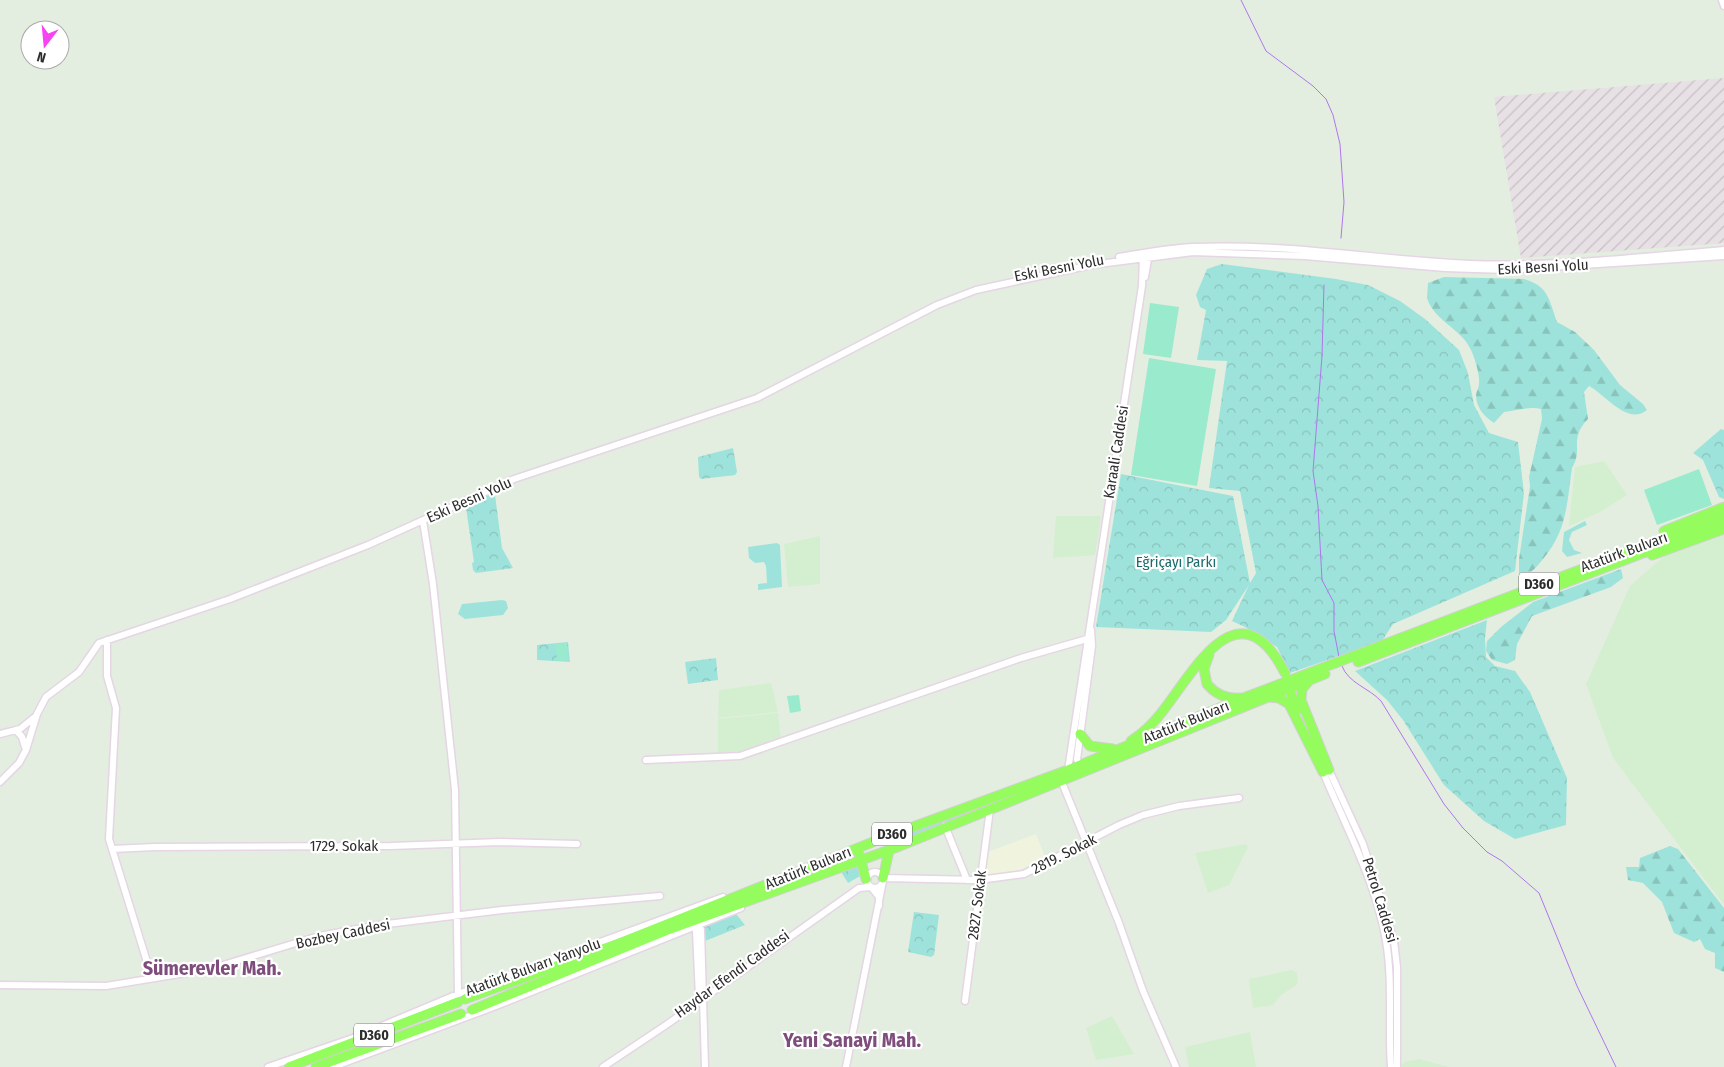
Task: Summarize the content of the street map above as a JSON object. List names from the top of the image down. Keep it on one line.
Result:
{"streets":{"highway":["Atatürk Bulvarı","D360"],"main road":["Eski Besni Yolu","Karaali Caddesi","1729. Sokak","2819. Sokak","Petrol Caddesi","2827. Sokak","Bozbey Caddesi","Atatürk Bulvarı Yanyolu","Haydar Efendi Caddesi"]},"crossings":[["Eski Besni Yolu","Karaali Caddesi"],["Karaali Caddesi","Atatürk Bulvarı"],["Atatürk Bulvarı","D360"],["Atatürk Bulvarı","2827. Sokak"],["Atatürk Bulvarı","Atatürk Bulvarı Yanyolu"],["D360","Atatürk Bulvarı Yanyolu"],["2819. Sokak","2827. Sokak"],["2819. Sokak","Haydar Efendi Caddesi"]],"districts":["Sümerevler Mah.","Yeni Sanayi Mah."],"parks":["Eğriçayı Parkı"],"north":"bottom"}
